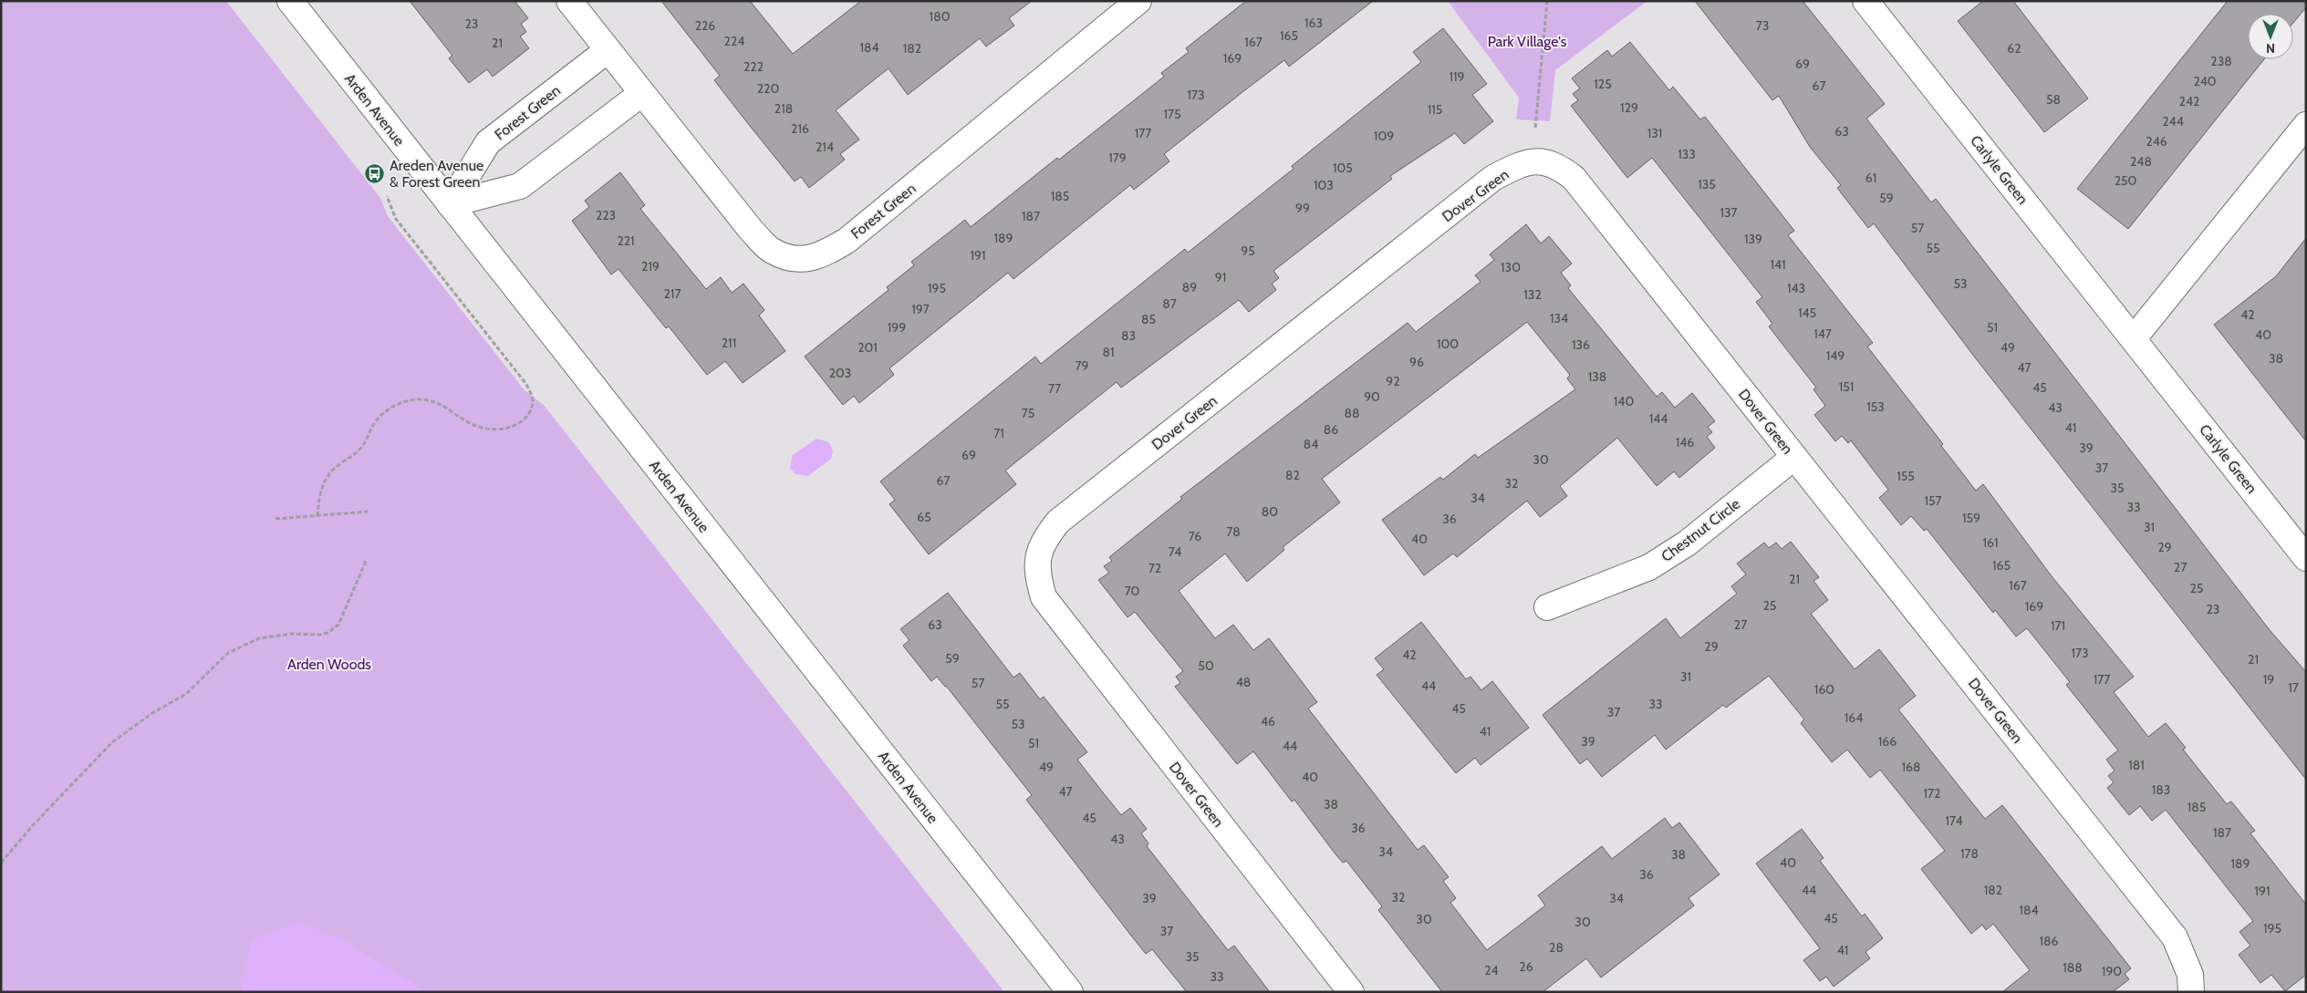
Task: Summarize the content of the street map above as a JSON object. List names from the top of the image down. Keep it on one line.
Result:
{"streets":{"street":["Arden Avenue","Forest Green","Carlyle Green","Dover Green","Chestnut Circle"]},"crossings":[["Arden Avenue","Forest Green"],["Dover Green","Chestnut Circle"]],"parks":["Park Village's","Arden Woods"],"places":{"bus stop":["Areden Avenue & Forest Green"]},"house_numbers":["180","163","23","226","73","165","224","167","21","184","182","62","169","238","69","222","119","240","125","67","220","173","58","242","129","218","115","175","244","216","63","177","131","109","246","214","133","179","248","105","61","250","135","103","185","59","99","137","223","187","57","189","139","221","55","95","191","141","219","130","91","53","89","195","143","217","132","87","197","145","42","134","85","199","51","147","40","83","211","100","136","201","49","81","149","38","96","79","47","203","138","92","151","45","77","90","140","153","43","75","88","144","41","86","71","146","84","39","69","30","37","82","155","67","32","35","34","157","33","80","65","159","36","31","78","76","40","161","29","74","165","27","72","21","167","25","70","25","169","23","63","27","171","29","173","42","59","21","50","31","177","19","48","57","44","17","160","55","33","45","37","164","46","53","41","39","166","51","44","181","49","168","40","183","47","172","38","185","45","174","36","187","43","34","178","38","40","189","36","44","182","191","32","39","34","184","45","30","30","195","37","186","28","41","35","26","188","24","190","33"],"north":"bottom"}
